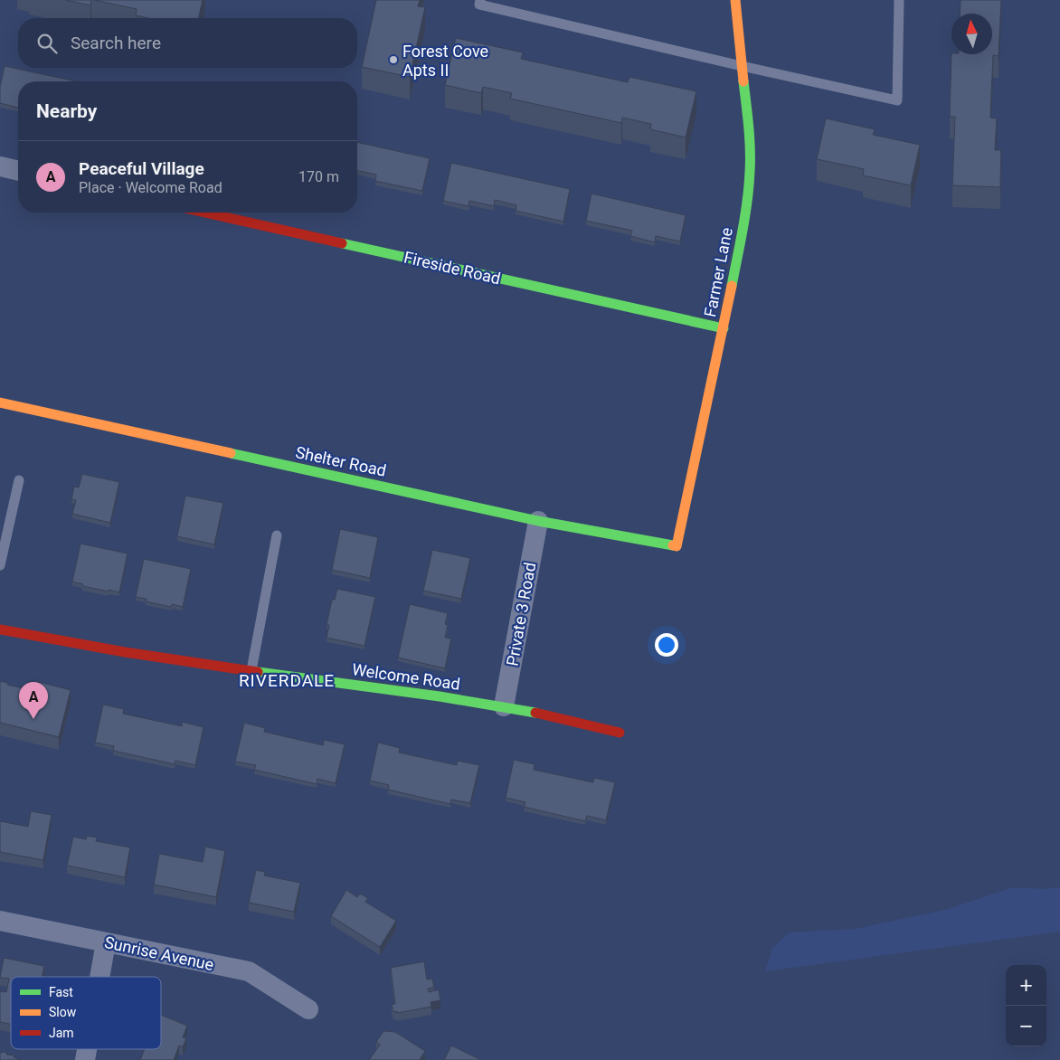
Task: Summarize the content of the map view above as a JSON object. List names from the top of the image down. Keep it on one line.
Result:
{"streets":{"street":["Fireside Road","Farmer Lane","Shelter Road","Private 3 Road","Welcome Road","Sunrise Avenue"]},"crossings":[["Fireside Road","Farmer Lane"],["Farmer Lane","Shelter Road"],["Shelter Road","Private 3 Road"],["Private 3 Road","Welcome Road"]],"districts":["RIVERDALE"],"places":["Forest Cove Apts II"],"legend":["Fast","Slow","Jam"],"north":"top","page":{"search":"Search here","heading":"Nearby","list":[{"mark":"A","name":"Peaceful Village","note":"Place · Welcome Road","value":"170 m"}],"pins":"A","map_buttons":["+","−"]}}
